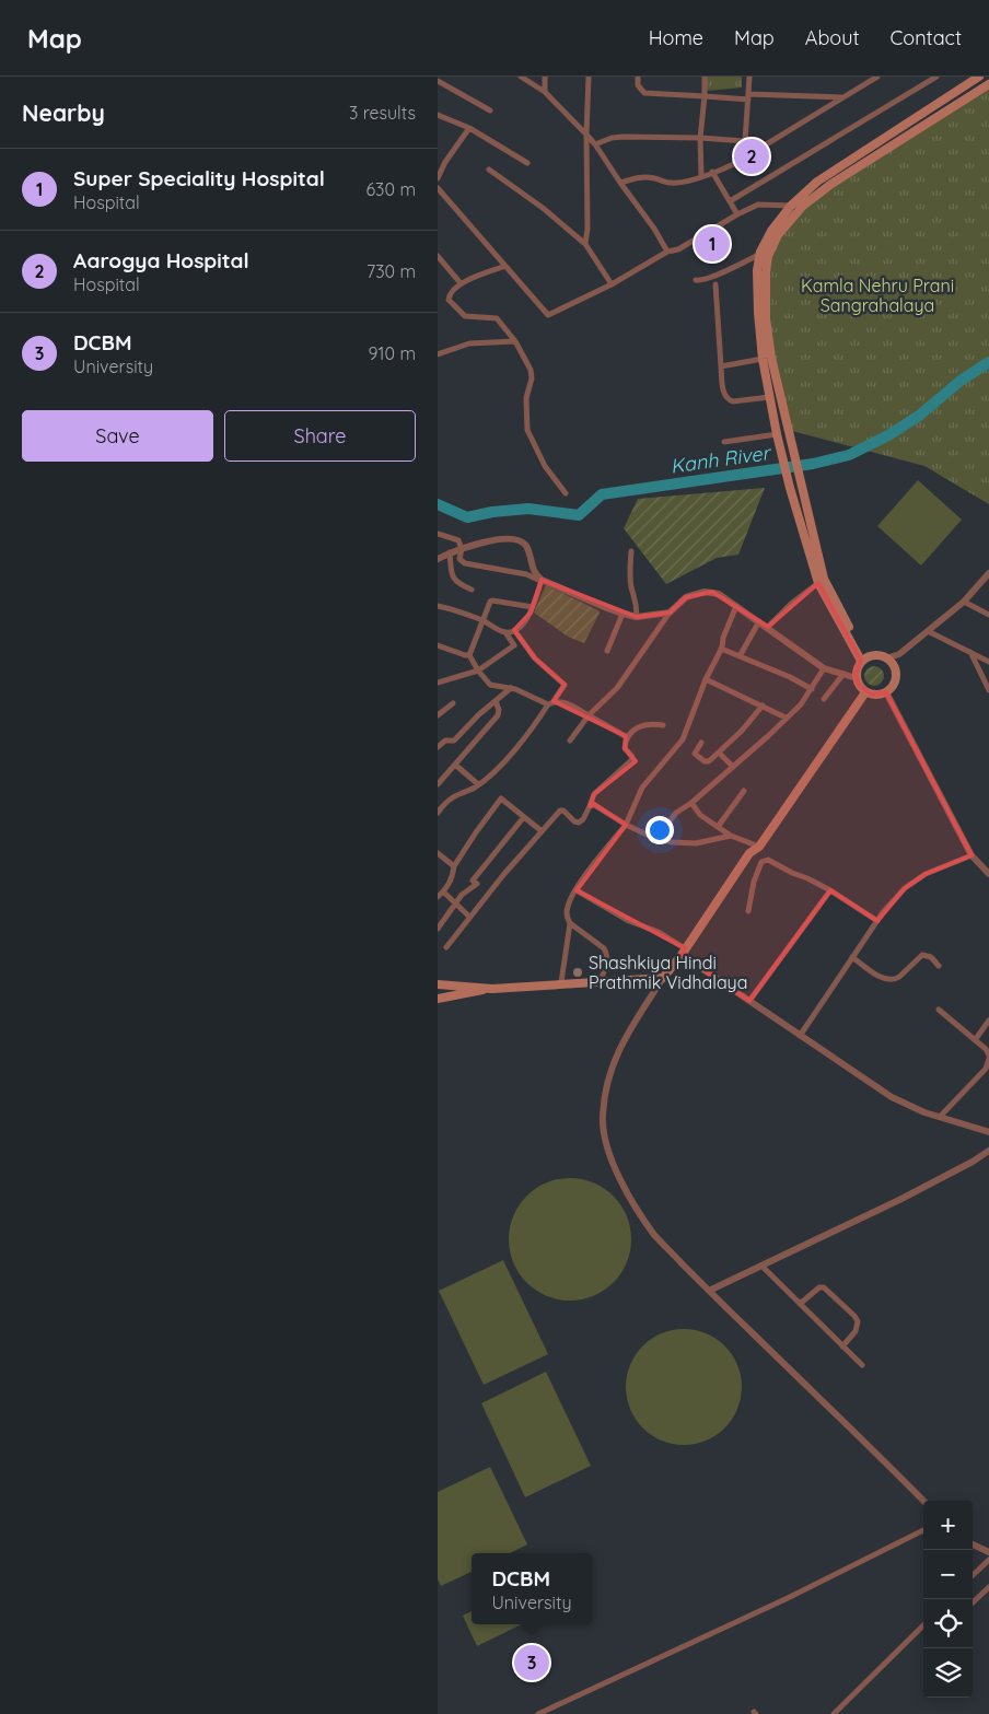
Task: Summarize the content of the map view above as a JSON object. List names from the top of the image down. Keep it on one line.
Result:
{"water":["Kanh River"],"parks":["Kamla Nehru Prani Sangrahalaya"],"places":["Shashkiya Hindi Prathmik Vidhalaya"],"page":{"header":"Map","nav":["Home","Map","About","Contact"],"heading":["Nearby","3 results"],"pins":["2","1","3"],"list":[{"mark":"1","name":"Super Speciality Hospital","note":"Hospital","value":"630 m"},{"mark":"2","name":"Aarogya Hospital","note":"Hospital","value":"730 m"},{"mark":"3","name":"DCBM","note":"University","value":"910 m"}],"buttons":["Save","Share"],"map_buttons":["+","−"],"popup":["DCBM","University"]}}
